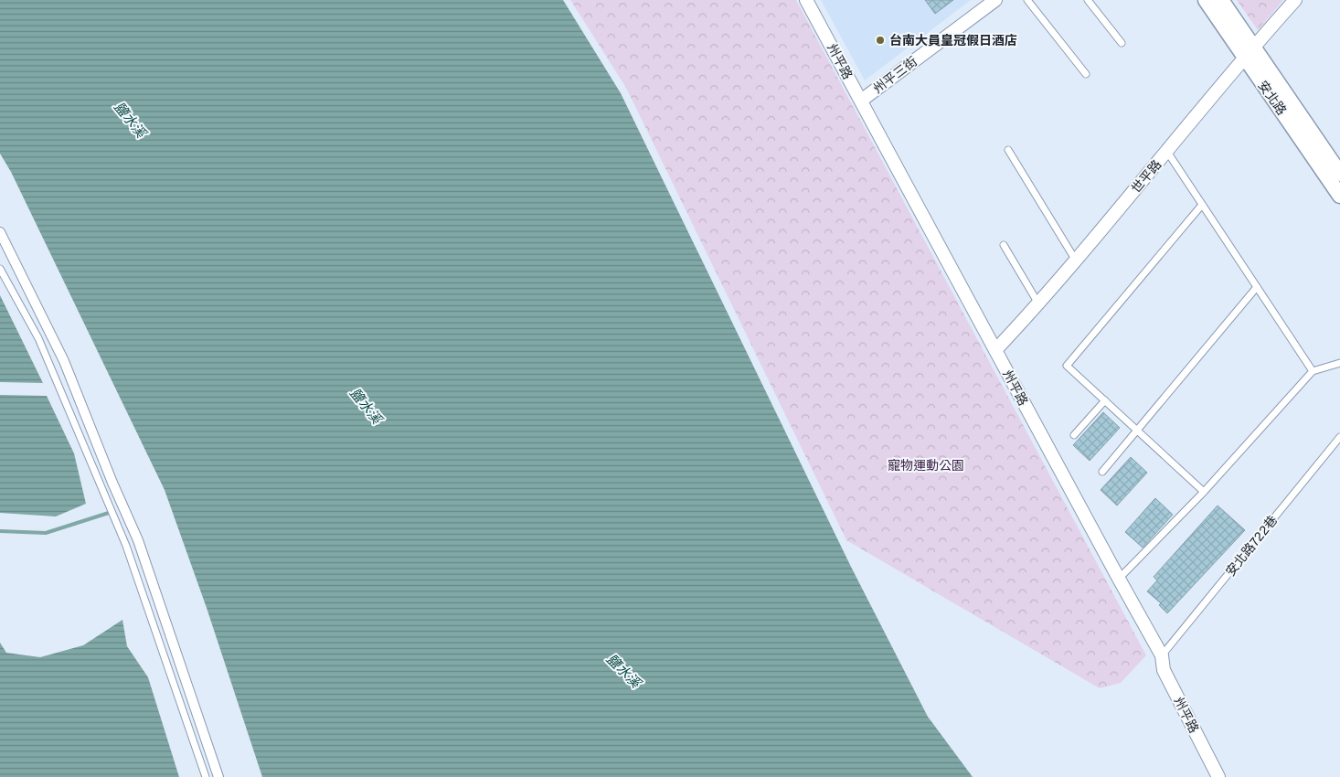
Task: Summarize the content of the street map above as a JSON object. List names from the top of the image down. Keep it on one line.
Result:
{"streets":{"street":["州平路","州平三街","安北路","世平路"],"lane":["安北路722巷"]},"crossings":[["州平路","州平三街"],["州平路","世平路"],["州平路","安北路722巷"],["安北路","世平路"]],"water":["鹽水溪"],"parks":["寵物運動公園"],"places":["台南大員皇冠假日酒店"]}
